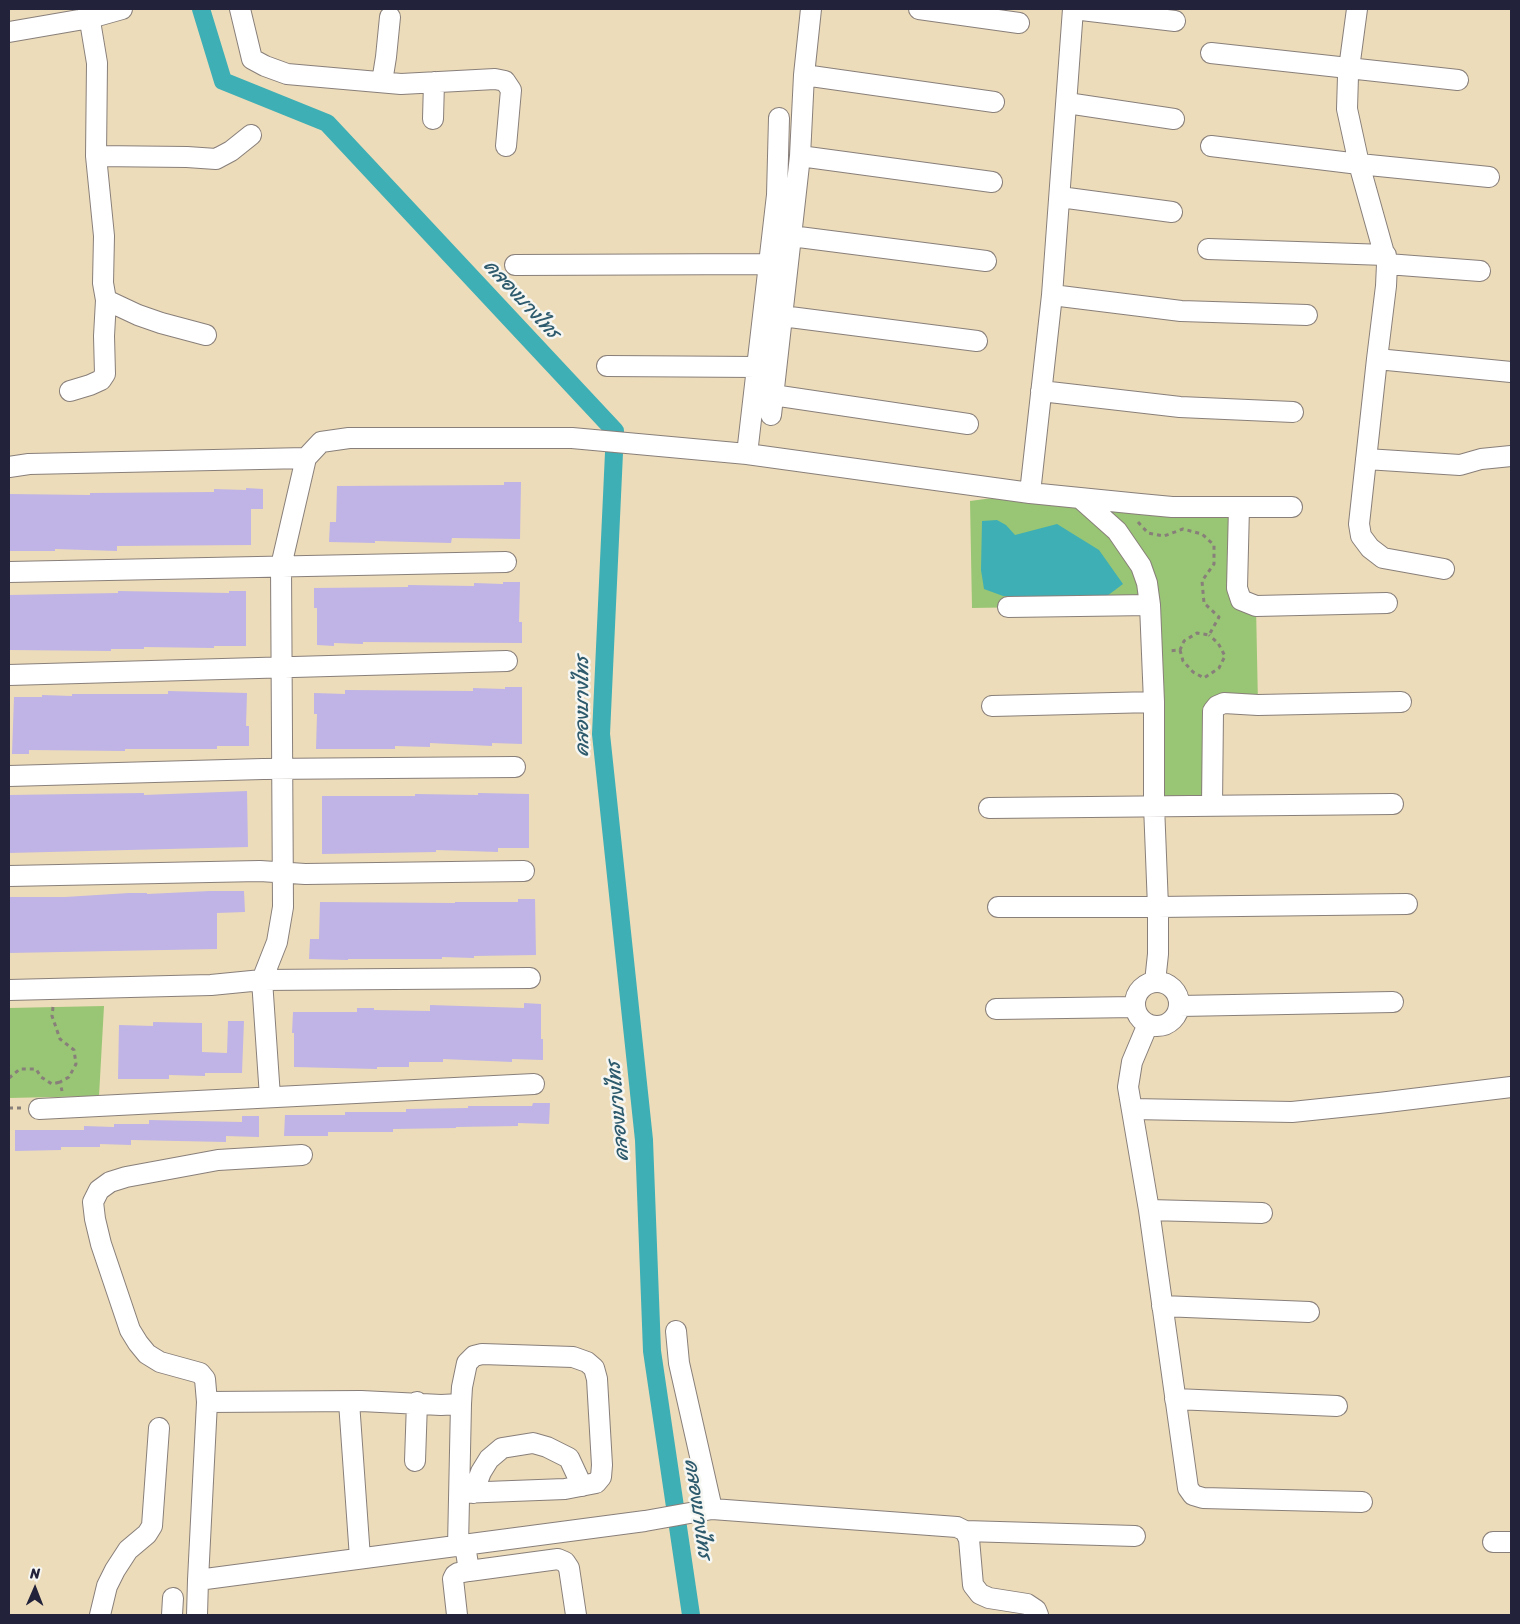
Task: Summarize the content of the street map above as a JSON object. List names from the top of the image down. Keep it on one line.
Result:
{"water":["คลองบางไทร"],"north":"top"}
